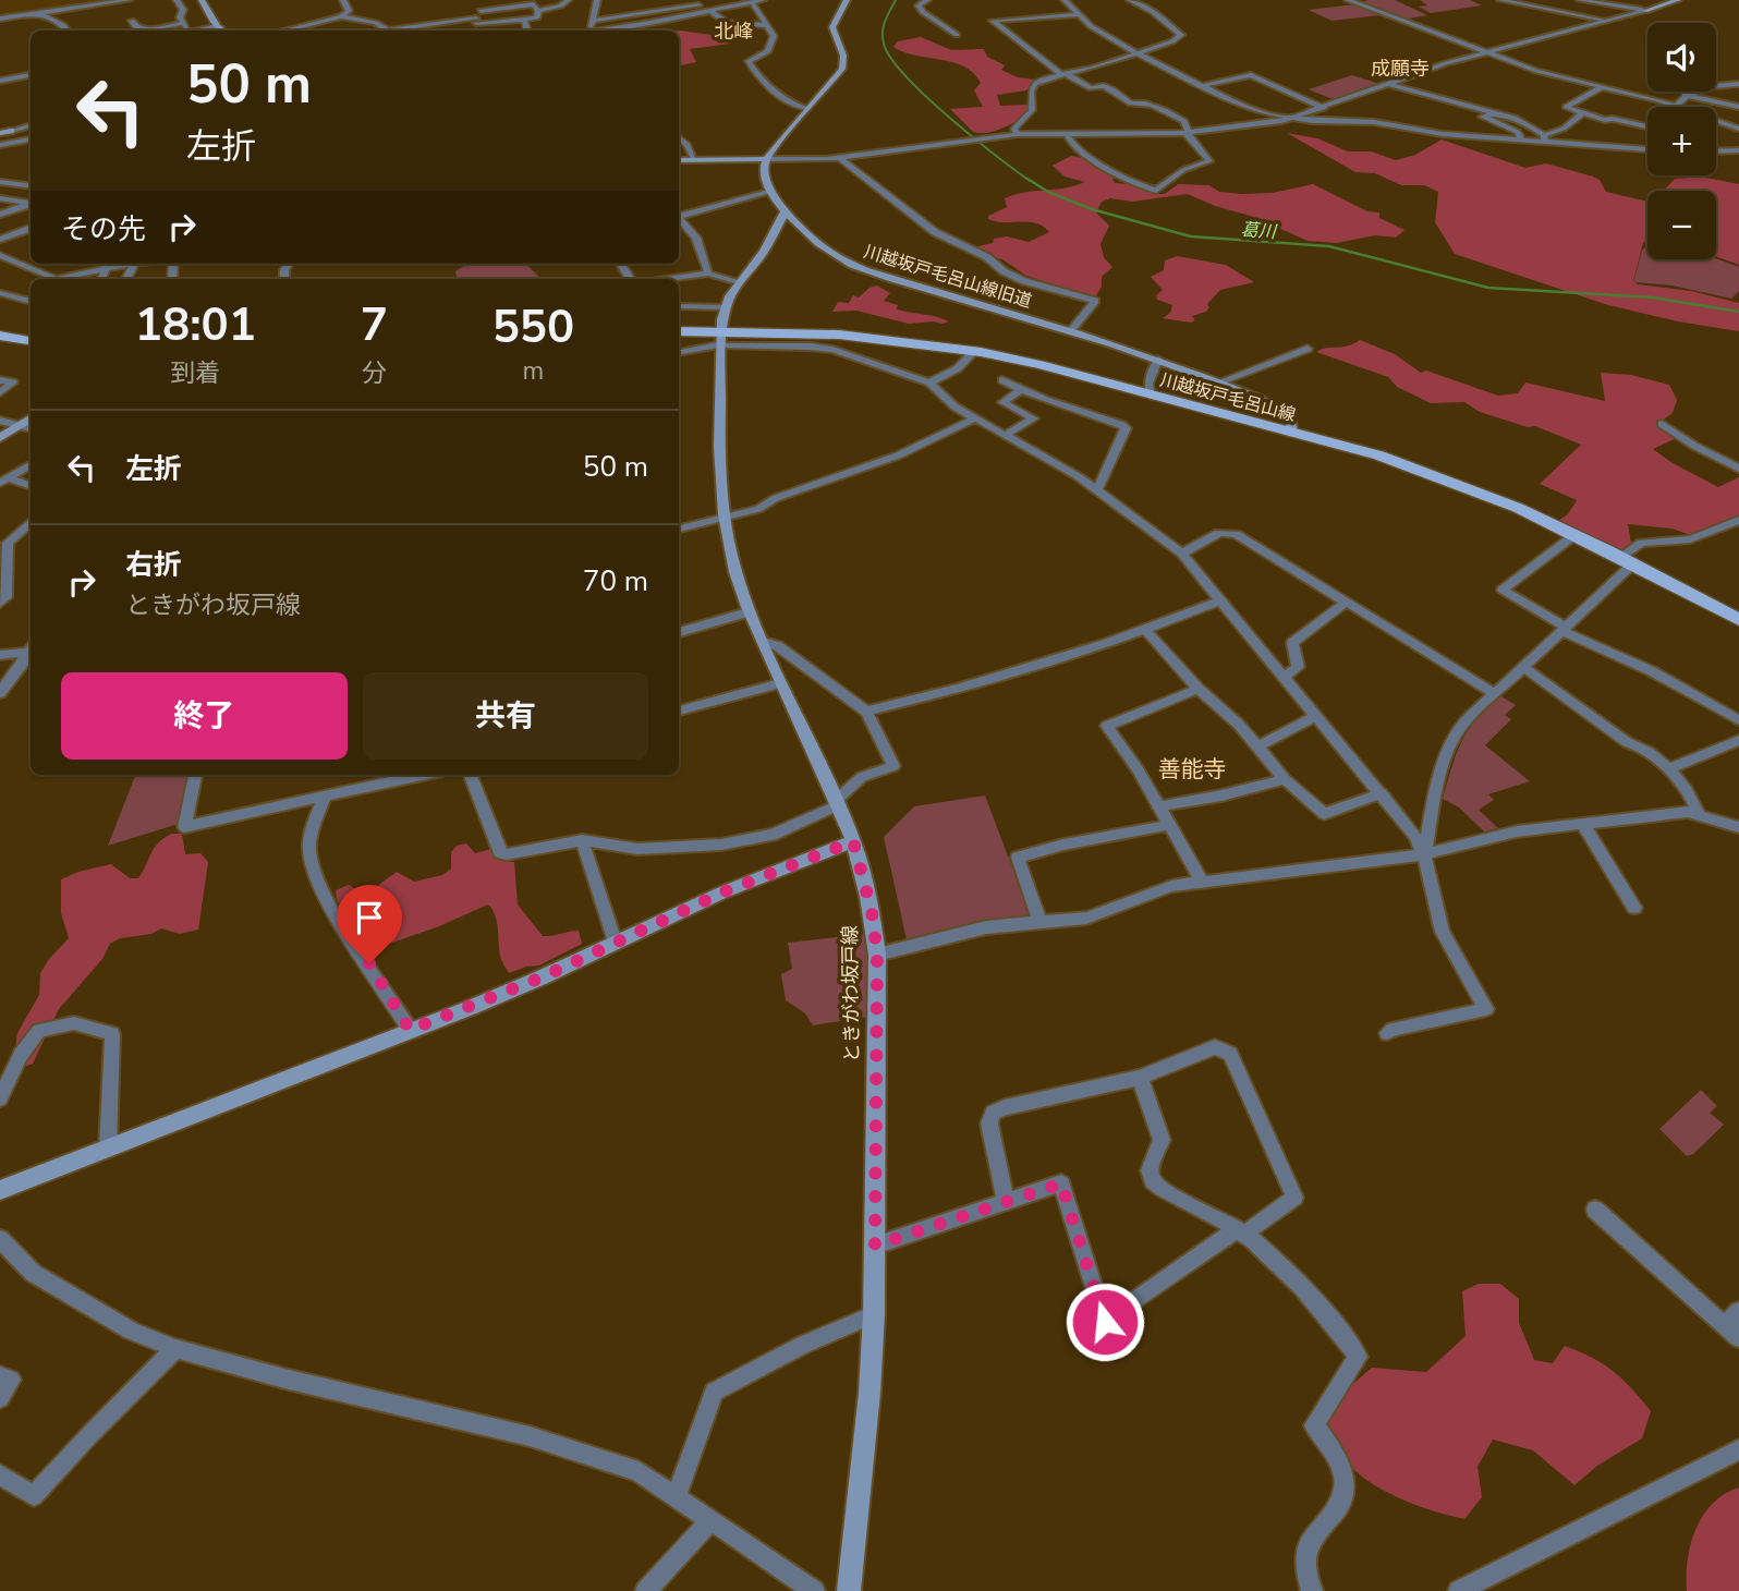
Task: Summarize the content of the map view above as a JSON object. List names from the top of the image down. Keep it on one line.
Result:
{"streets":{"main road":["川越坂戸毛呂山線"],"street":["川越坂戸毛呂山線旧道","ときがわ坂戸線"]},"crossings":[["川越坂戸毛呂山線旧道","川越坂戸毛呂山線"],["川越坂戸毛呂山線","ときがわ坂戸線"]],"districts":["北峰","成願寺","善能寺"],"water":["葛川"],"page":{"map_buttons":["+","−"],"turn":["50 m","左折"],"then":"その先","eta":["18:01","到着","7","分","550","m"],"list":[{"name":"左折","value":"50 m"},{"name":"右折","note":"ときがわ坂戸線","value":"70 m"}],"buttons":["終了","共有"]}}
